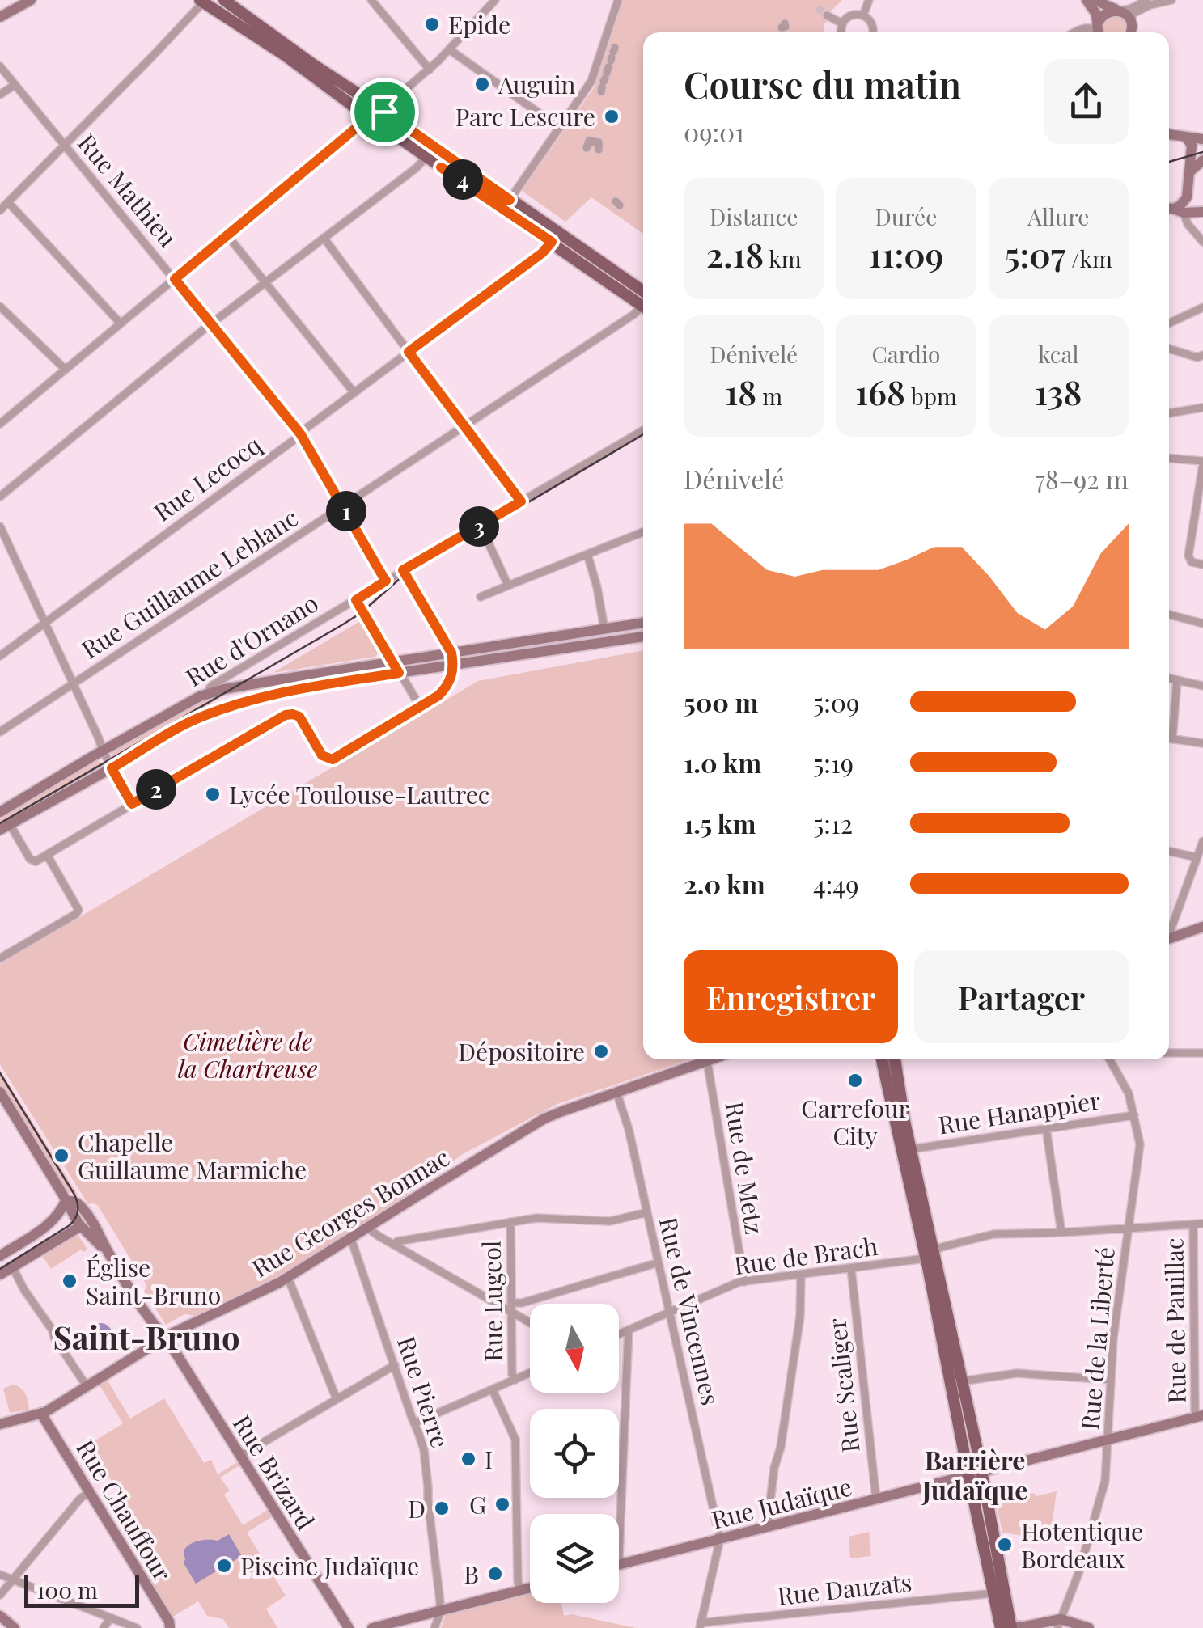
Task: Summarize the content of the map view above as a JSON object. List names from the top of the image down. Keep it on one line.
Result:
{"streets":{"main road":["Rue d'Ornano","Rue Georges Bonnac","Rue Brizard","Rue Judaïque","Rue Chauffour"],"street":["Rue Mathieu","Rue Lecocq","Rue Guillaume Leblanc","Rue Hanappier","Rue de Metz","Rue de Brach","Rue Lugeol","Rue de Vincennes","Rue de Pauillac","Rue de la Liberté","Rue Scaliger","Rue Pierre","Rue Dauzats"]},"crossings":[["Rue Mathieu","Rue Lecocq"],["Rue Mathieu","Rue Guillaume Leblanc"],["Rue Mathieu","Rue d'Ornano"],["Rue Hanappier","Rue de la Liberté"],["Rue de Metz","Rue Georges Bonnac"],["Rue de Metz","Rue de Brach"],["Rue Georges Bonnac","Rue de Vincennes"],["Rue Georges Bonnac","Rue Pierre"],["Rue Georges Bonnac","Rue Brizard"],["Rue Georges Bonnac","Rue Chauffour"],["Rue de Brach","Rue de Vincennes"],["Rue de Brach","Rue de Pauillac"],["Rue de Brach","Rue de la Liberté"],["Rue de Brach","Rue Scaliger"],["Rue de Vincennes","Rue Judaïque"],["Rue de Pauillac","Rue Judaïque"],["Rue de la Liberté","Rue Judaïque"],["Rue Scaliger","Rue Judaïque"]],"districts":["Saint-Bruno","Barrière Judaïque"],"parks":["Cimetière de la Chartreuse"],"places":["Epide","Auguin","Parc Lescure","Lycée Toulouse-Lautrec","Dépositoire","Carrefour City","Chapelle Guillaume Marmiche","Église Saint-Bruno","I","G","D","Hotentique Bordeaux","Piscine Judaïque","B"],"scale_bar":"100 m","north":"bottom","page":{"heading":["Course du matin","09:01"],"pins":["4","1","3","2"],"stats":[["Distance","2.18 km"],["Durée","11:09"],["Allure","5:07 /km"],["Dénivelé","18 m"],["Cardio","168 bpm"],["kcal","138"]],"chart":["Dénivelé","78–92 m"],"list":[{"name":"500 m","note":"5:09"},{"name":"1.0 km","note":"5:19"},{"name":"1.5 km","note":"5:12"},{"name":"2.0 km","note":"4:49"}],"buttons":["Enregistrer","Partager"],"scale":"100 m"}}
